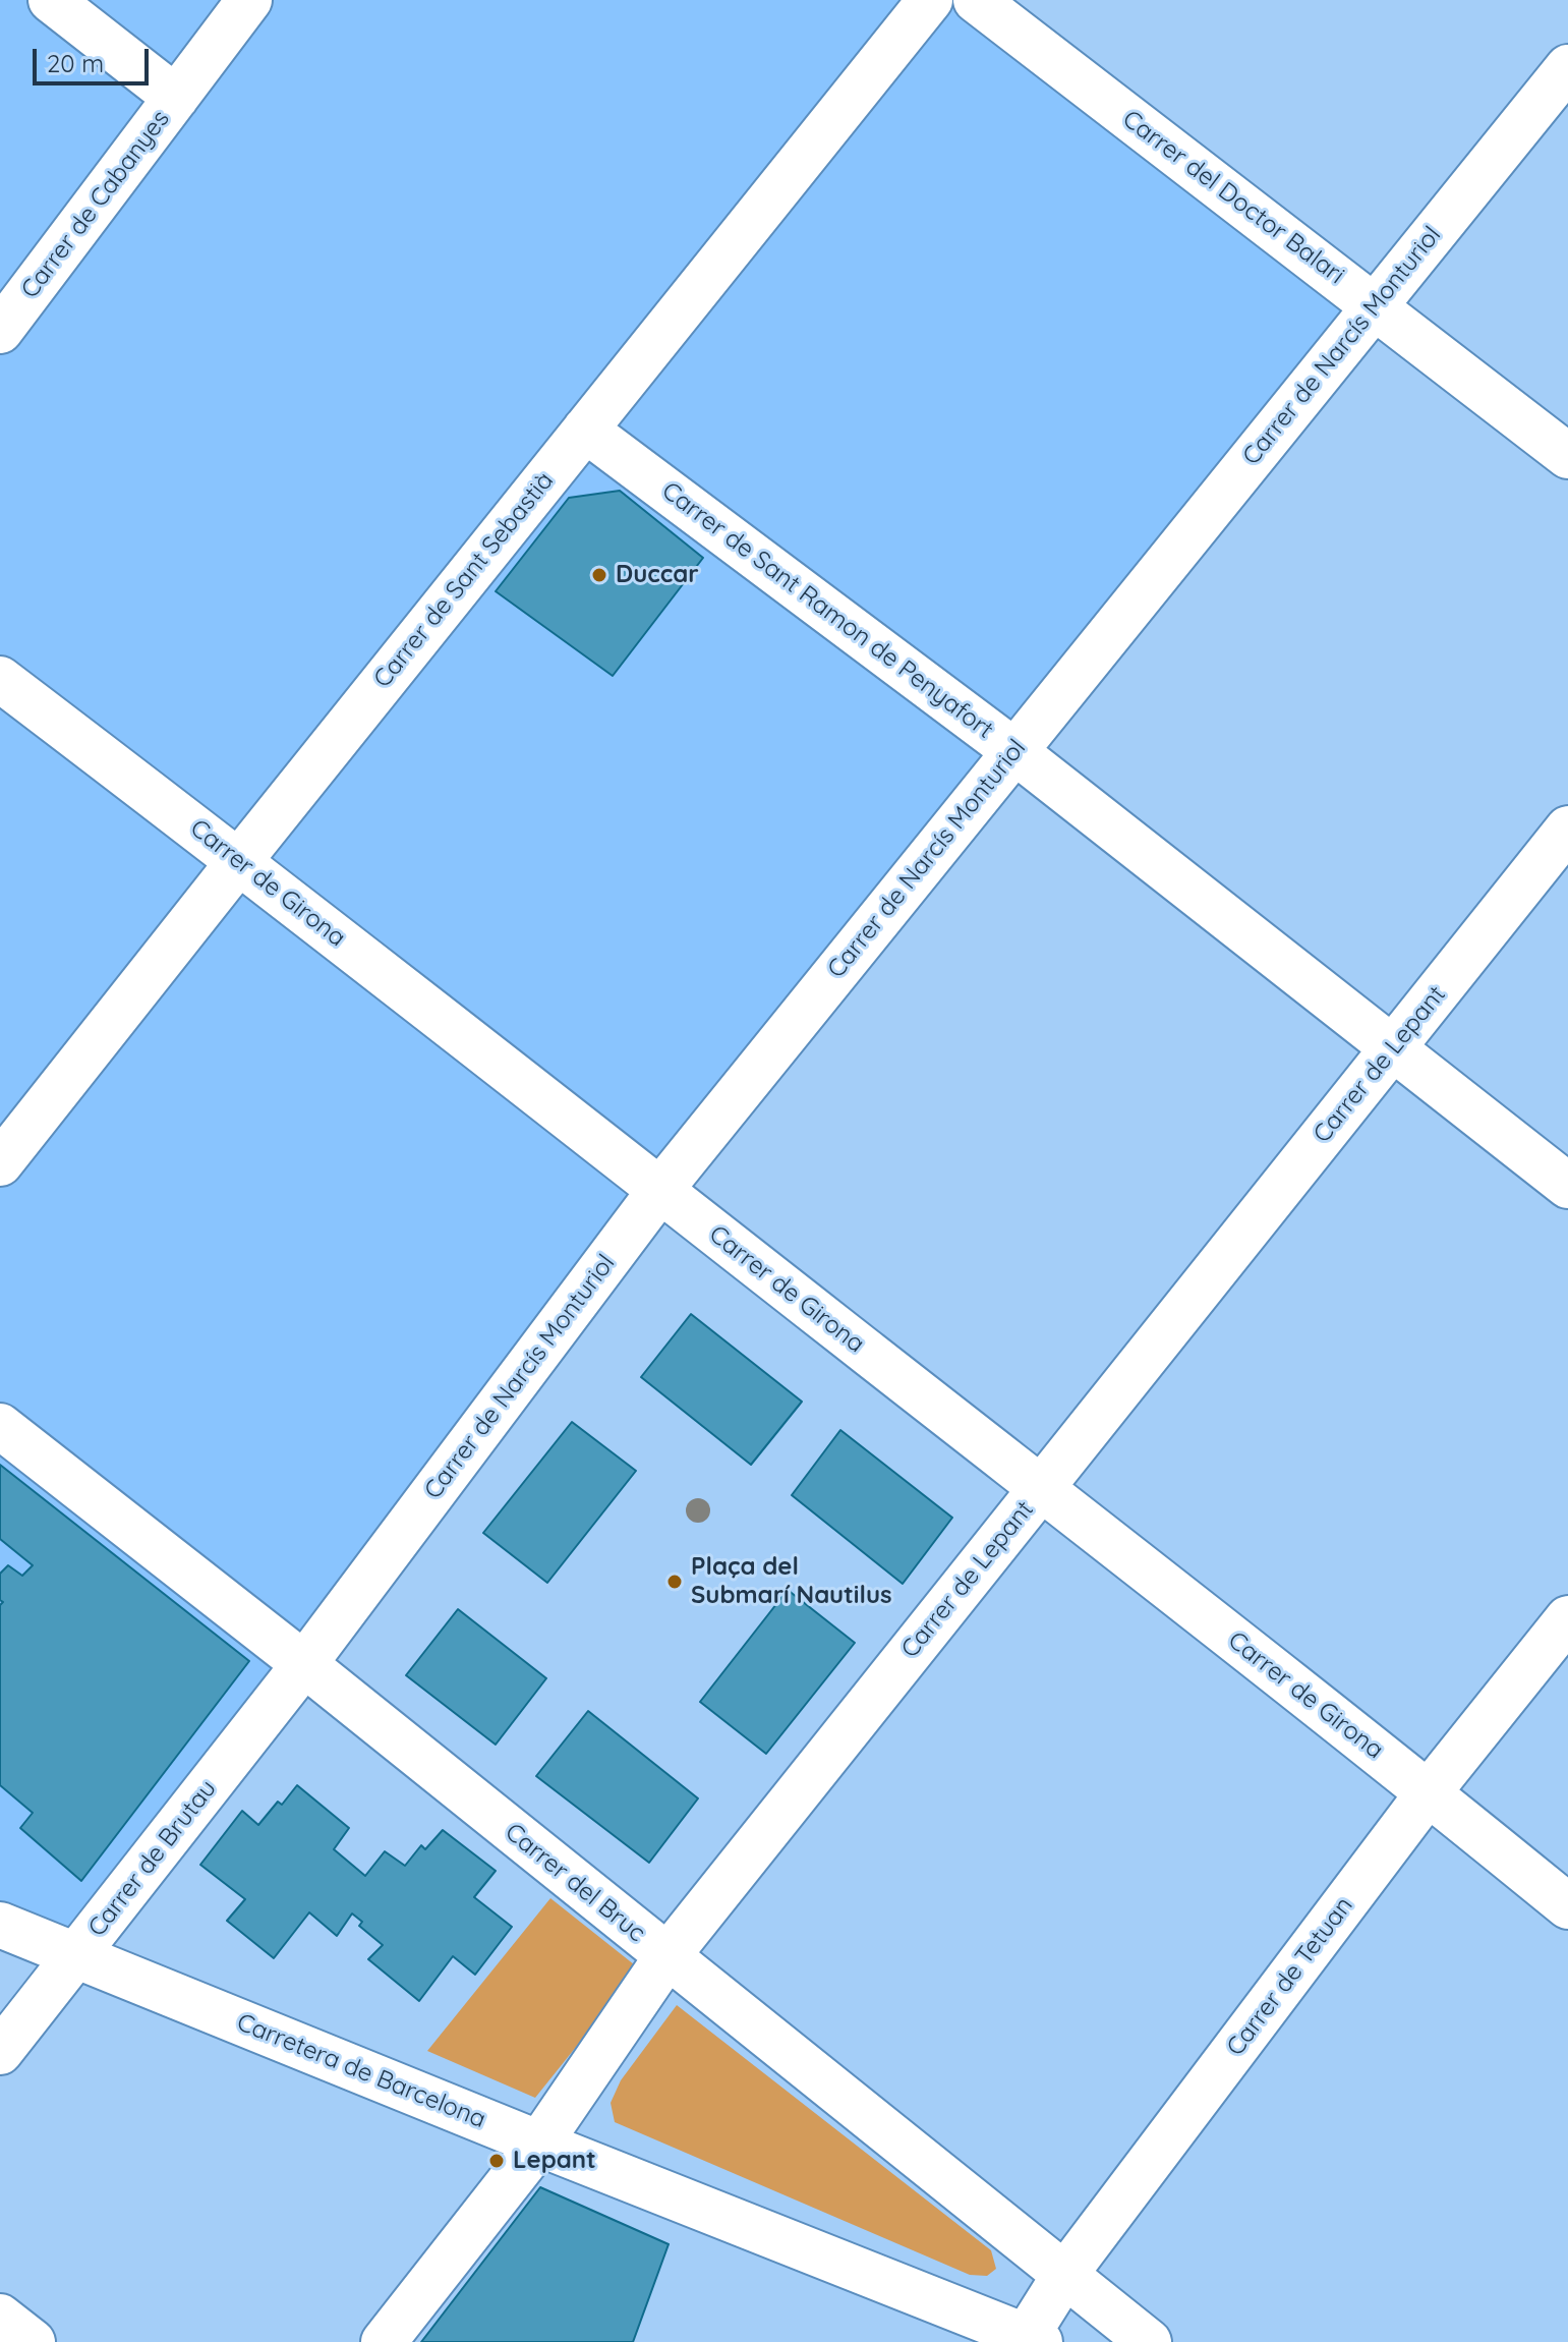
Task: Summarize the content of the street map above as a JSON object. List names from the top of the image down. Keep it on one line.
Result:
{"streets":{"street":["Carrer del Doctor Balari","Carrer de Cabanyes","Carrer de Narcís Monturiol","Carrer de Sant Sebastià","Carrer de Sant Ramon de Penyafort","Carrer de Girona","Carrer de Lepant","Carrer de Brutau","Carrer del Bruc","Carrer de Tetuan","Carretera de Barcelona"]},"crossings":[["Carrer del Doctor Balari","Carrer de Narcís Monturiol"],["Carrer de Narcís Monturiol","Carrer de Sant Ramon de Penyafort"],["Carrer de Narcís Monturiol","Carrer de Girona"],["Carrer de Narcís Monturiol","Carrer de Brutau"],["Carrer de Narcís Monturiol","Carrer del Bruc"],["Carrer de Sant Sebastià","Carrer de Sant Ramon de Penyafort"],["Carrer de Sant Sebastià","Carrer de Girona"],["Carrer de Sant Ramon de Penyafort","Carrer de Lepant"],["Carrer de Girona","Carrer de Lepant"],["Carrer de Girona","Carrer de Tetuan"],["Carrer de Lepant","Carrer del Bruc"],["Carrer de Lepant","Carretera de Barcelona"],["Carrer de Brutau","Carrer del Bruc"],["Carrer de Brutau","Carretera de Barcelona"],["Carrer del Bruc","Carrer de Tetuan"],["Carrer de Tetuan","Carretera de Barcelona"]],"places":["Duccar","Plaça del Submarí Nautilus","Lepant"],"scale_bar":"20 m"}
